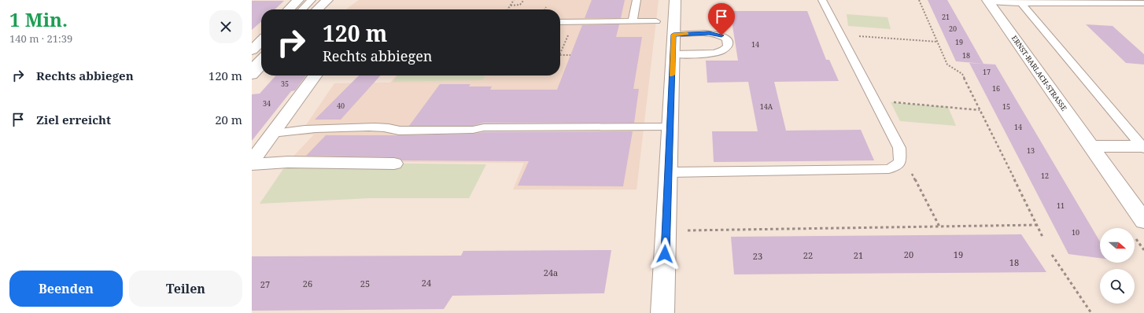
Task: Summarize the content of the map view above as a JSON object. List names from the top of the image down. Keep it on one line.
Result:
{"streets":{"street":["ERNST-BARLACH-STRASSE"]},"house_numbers":["21","20","19","14","18","17","35","16","34","40","14A","15","14","13","12","11","10","20","19","22","21","23","18","24a","24","26","25","27"],"north":"right","page":{"heading":["1 Min.","140 m · 21:39"],"turn":["120 m","Rechts abbiegen"],"list":[{"name":"Rechts abbiegen","value":"120 m"},{"name":"Ziel erreicht","value":"20 m"}],"buttons":["Beenden","Teilen"]}}
